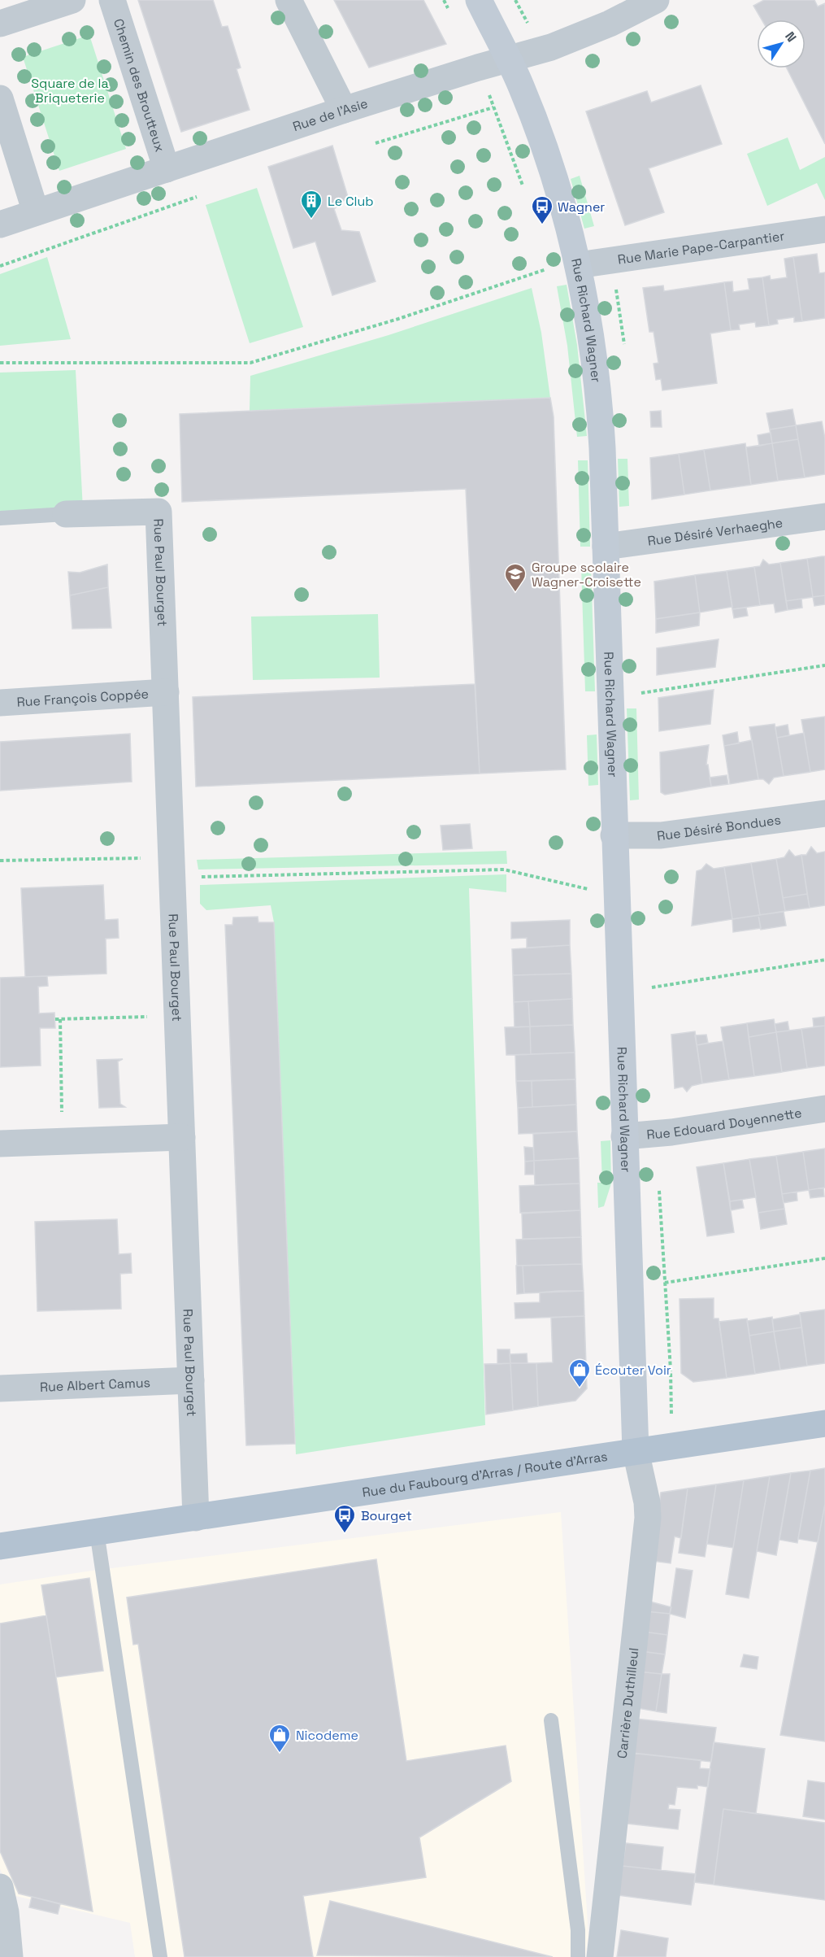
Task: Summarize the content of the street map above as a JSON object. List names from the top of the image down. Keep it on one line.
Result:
{"streets":{"main road":["Rue du Faubourg d'Arras / Route d'Arras"],"street":["Chemin des Broutteux","Rue de l'Asie","Rue Marie Pape-Carpantier","Rue Richard Wagner","Rue Désiré Verhaeghe","Rue Paul Bourget","Rue François Coppée","Rue Désiré Bondues","Rue Edouard Doyennette","Rue Albert Camus","Carrière Duthilleul"]},"crossings":[["Chemin des Broutteux","Rue de l'Asie"],["Rue de l'Asie","Rue Richard Wagner"],["Rue Marie Pape-Carpantier","Rue Richard Wagner"],["Rue Richard Wagner","Rue Désiré Verhaeghe"],["Rue Richard Wagner","Rue Désiré Bondues"],["Rue Richard Wagner","Rue Edouard Doyennette"],["Rue Richard Wagner","Rue du Faubourg d'Arras / Route d'Arras"],["Rue Richard Wagner","Carrière Duthilleul"],["Rue Paul Bourget","Rue François Coppée"],["Rue Paul Bourget","Rue Albert Camus"],["Rue Paul Bourget","Rue du Faubourg d'Arras / Route d'Arras"],["Rue du Faubourg d'Arras / Route d'Arras","Carrière Duthilleul"]],"parks":["Square de la Briqueterie"],"places":{"building":["Le Club"],"bus stop":["Wagner","Bourget"],"school or university":["Groupe scolaire Wagner-Croisette"],"shop":["Écouter Voir","Nicodeme"]},"north":"top right"}
